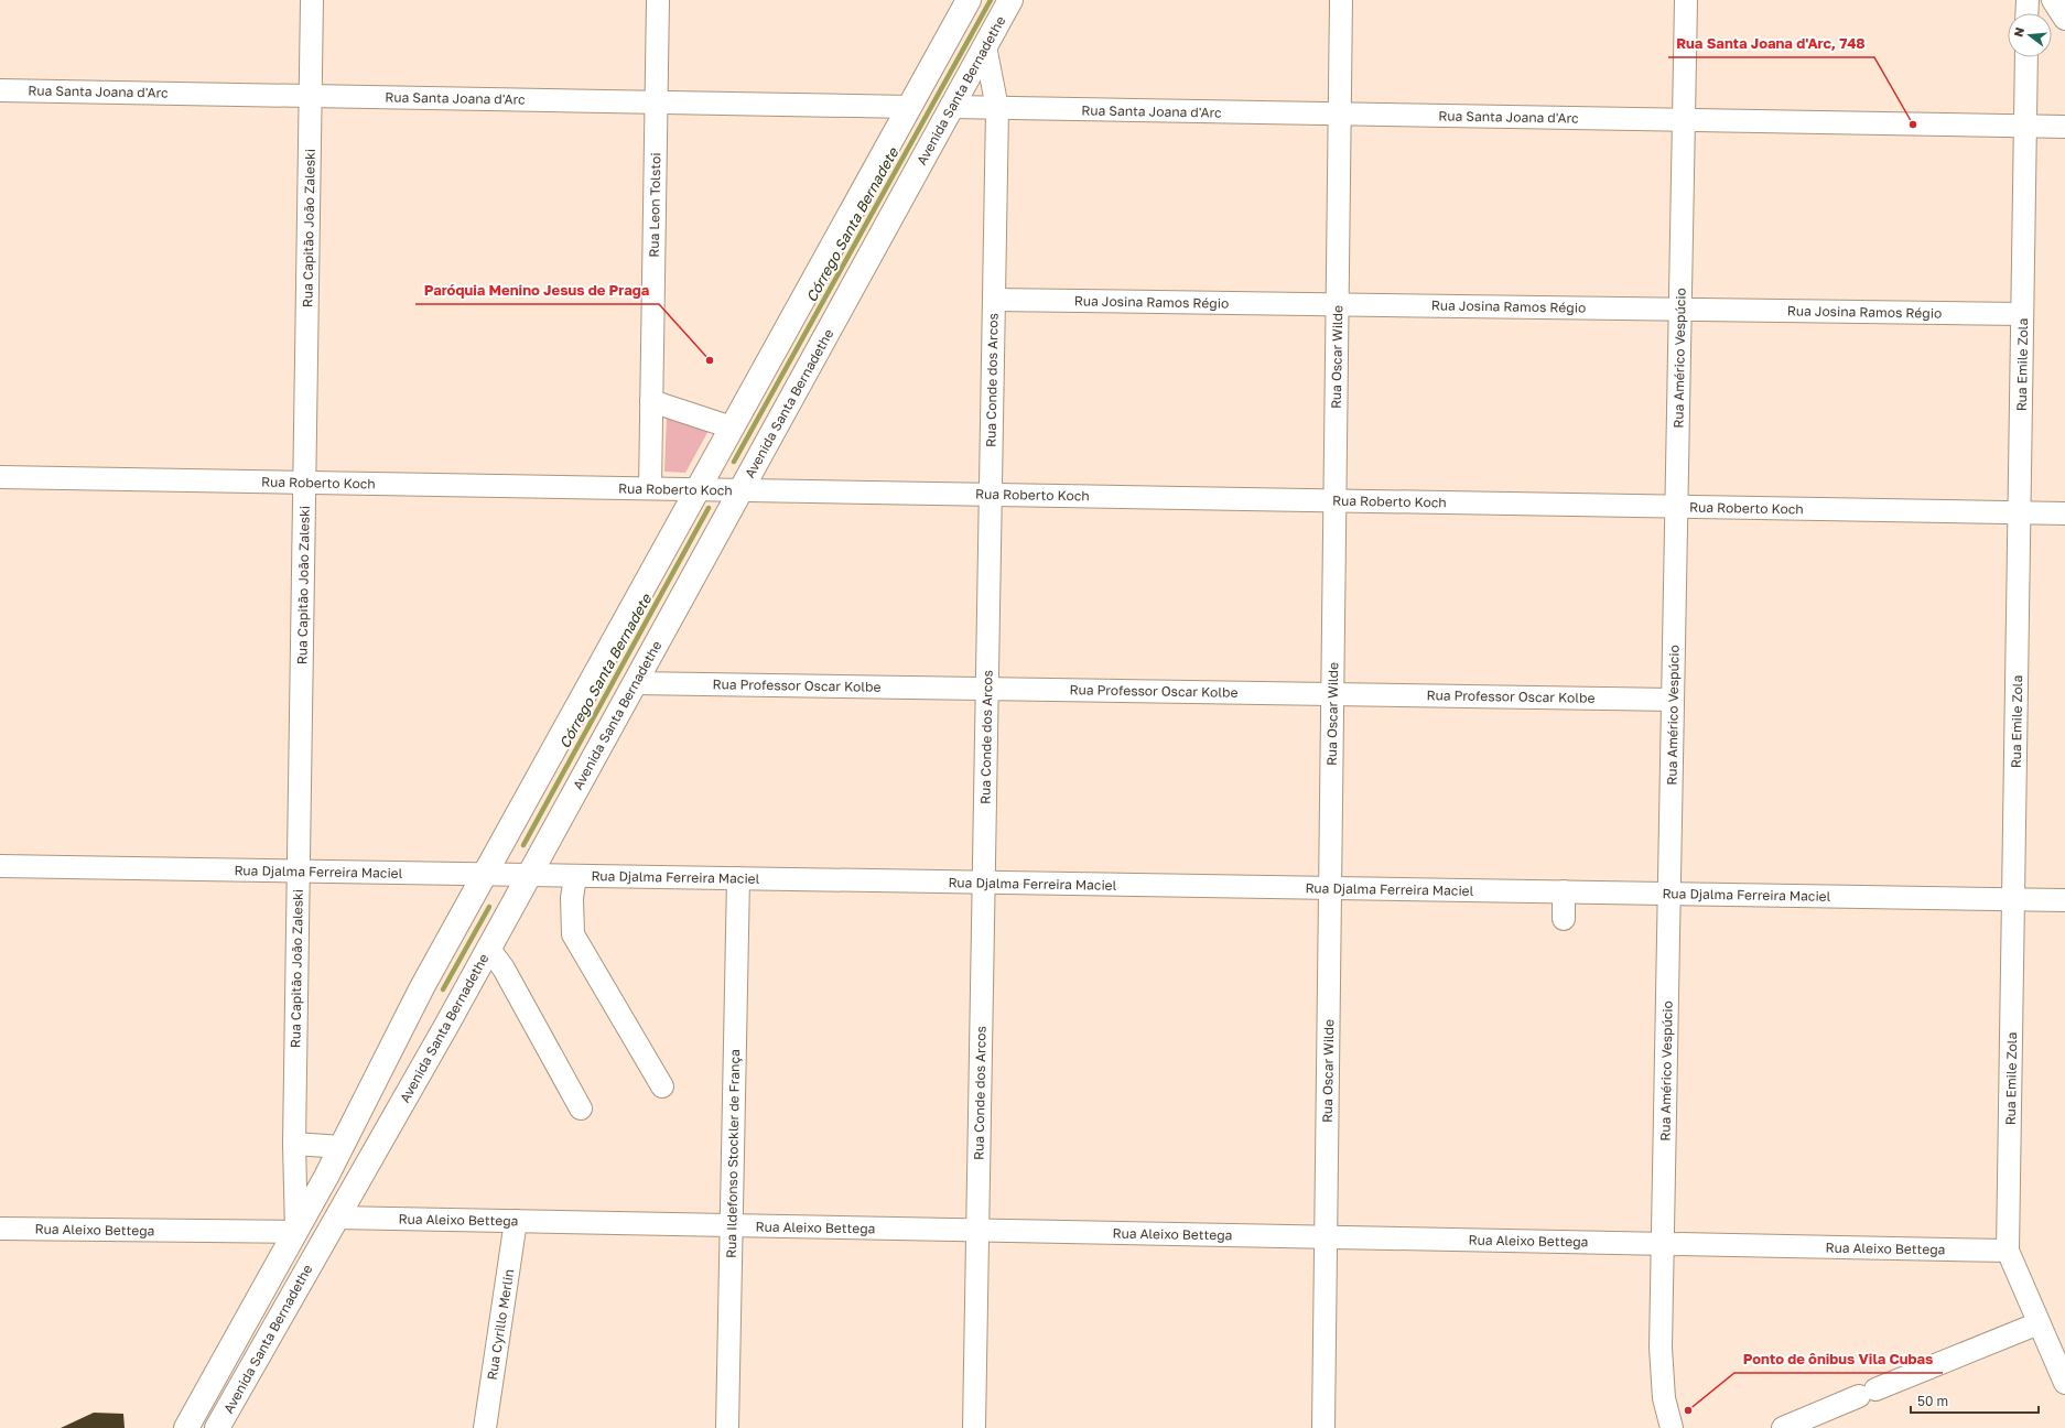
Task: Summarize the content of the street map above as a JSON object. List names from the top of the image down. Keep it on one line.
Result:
{"streets":{"main road":["Avenida Santa Bernadethe"],"street":["Rua Santa Joana d'Arc","Rua Leon Tolstoi","Rua Capitão João Zaleski","Rua Josina Ramos Régio","Rua Oscar Wilde","Rua Américo Vespúcio","Rua Emile Zola","Rua Conde dos Arcos","Rua Roberto Koch","Rua Professor Oscar Kolbe","Rua Djalma Ferreira Maciel","Rua Ildefonso Stockler de França","Rua Aleixo Bettega","Rua Cyrillo Merlin"]},"crossings":[["Avenida Santa Bernadethe","Rua Santa Joana d'Arc"],["Avenida Santa Bernadethe","Rua Capitão João Zaleski"],["Avenida Santa Bernadethe","Rua Conde dos Arcos"],["Avenida Santa Bernadethe","Rua Roberto Koch"],["Avenida Santa Bernadethe","Rua Professor Oscar Kolbe"],["Avenida Santa Bernadethe","Rua Djalma Ferreira Maciel"],["Avenida Santa Bernadethe","Rua Aleixo Bettega"],["Rua Santa Joana d'Arc","Rua Leon Tolstoi"],["Rua Santa Joana d'Arc","Rua Capitão João Zaleski"],["Rua Santa Joana d'Arc","Rua Oscar Wilde"],["Rua Santa Joana d'Arc","Rua Américo Vespúcio"],["Rua Santa Joana d'Arc","Rua Emile Zola"],["Rua Santa Joana d'Arc","Rua Conde dos Arcos"],["Rua Leon Tolstoi","Rua Roberto Koch"],["Rua Capitão João Zaleski","Rua Roberto Koch"],["Rua Capitão João Zaleski","Rua Djalma Ferreira Maciel"],["Rua Capitão João Zaleski","Rua Aleixo Bettega"],["Rua Josina Ramos Régio","Rua Oscar Wilde"],["Rua Josina Ramos Régio","Rua Américo Vespúcio"],["Rua Josina Ramos Régio","Rua Emile Zola"],["Rua Josina Ramos Régio","Rua Conde dos Arcos"],["Rua Oscar Wilde","Rua Roberto Koch"],["Rua Oscar Wilde","Rua Professor Oscar Kolbe"],["Rua Oscar Wilde","Rua Djalma Ferreira Maciel"],["Rua Oscar Wilde","Rua Aleixo Bettega"],["Rua Américo Vespúcio","Rua Roberto Koch"],["Rua Américo Vespúcio","Rua Professor Oscar Kolbe"],["Rua Américo Vespúcio","Rua Djalma Ferreira Maciel"],["Rua Américo Vespúcio","Rua Aleixo Bettega"],["Rua Emile Zola","Rua Roberto Koch"],["Rua Emile Zola","Rua Djalma Ferreira Maciel"],["Rua Emile Zola","Rua Aleixo Bettega"],["Rua Conde dos Arcos","Rua Roberto Koch"],["Rua Conde dos Arcos","Rua Professor Oscar Kolbe"],["Rua Conde dos Arcos","Rua Djalma Ferreira Maciel"],["Rua Conde dos Arcos","Rua Aleixo Bettega"],["Rua Djalma Ferreira Maciel","Rua Ildefonso Stockler de França"],["Rua Ildefonso Stockler de França","Rua Aleixo Bettega"],["Rua Aleixo Bettega","Rua Cyrillo Merlin"]],"water":["Córrego Santa Bernadete"],"places":["Rua Santa Joana d'Arc, 748","Paróquia Menino Jesus de Praga","Ponto de ônibus Vila Cubas"],"scale_bar":"50 m","north":"left"}
